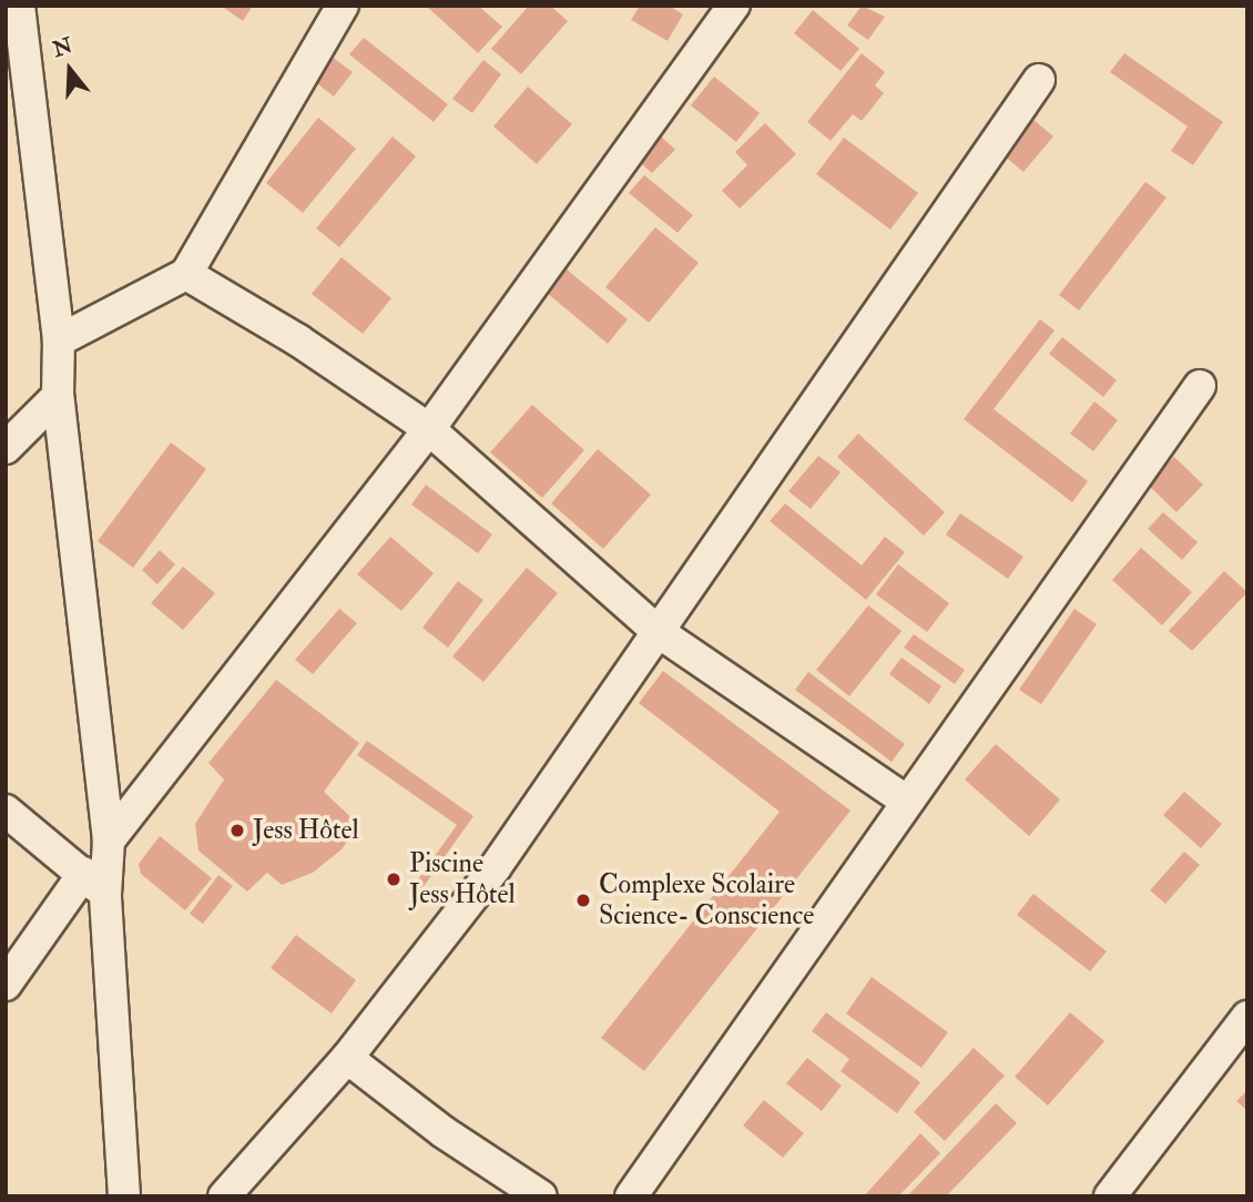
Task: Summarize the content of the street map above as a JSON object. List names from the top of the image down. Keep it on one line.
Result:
{"places":["Jess Hôtel","Piscine Jess Hôtel","Complexe Scolaire Science- Conscience"],"north":"top"}
